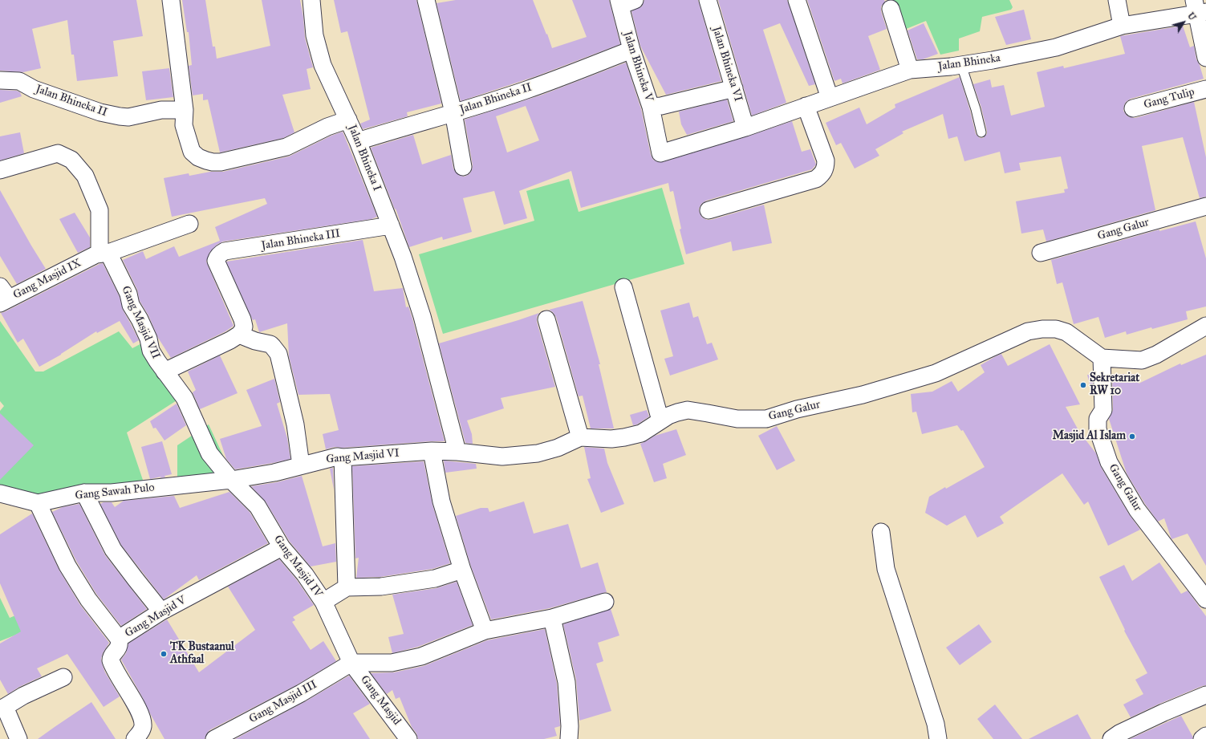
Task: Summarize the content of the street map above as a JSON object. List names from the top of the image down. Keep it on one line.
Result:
{"streets":{"street":["Jalan Bhineka","Jalan Bhineka VI","Jalan Bhineka V","Jalan Bhineka II","Gang Tulip","Jalan Bhineka I","Gang Galur","Jalan Bhineka III","Gang Masjid IX","Gang Masjid VII","Gang Masjid VI","Gang Sawah Pulo","Gang Masjid IV","Gang Masjid V","Gang Masjid","Gang Masjid III"]},"crossings":[["Jalan Bhineka","Jalan Bhineka VI"],["Jalan Bhineka","Jalan Bhineka V"],["Jalan Bhineka VI","Jalan Bhineka V"],["Jalan Bhineka V","Jalan Bhineka II"],["Jalan Bhineka II","Jalan Bhineka I"],["Jalan Bhineka I","Gang Galur"],["Jalan Bhineka I","Jalan Bhineka III"],["Jalan Bhineka I","Gang Masjid VI"],["Gang Galur","Gang Masjid VI"],["Gang Masjid IX","Gang Masjid VII"],["Gang Masjid VII","Gang Masjid VI"],["Gang Masjid VII","Gang Sawah Pulo"],["Gang Masjid VII","Gang Masjid IV"],["Gang Masjid VI","Gang Sawah Pulo"],["Gang Masjid VI","Gang Masjid IV"],["Gang Sawah Pulo","Gang Masjid IV"],["Gang Sawah Pulo","Gang Masjid V"],["Gang Masjid IV","Gang Masjid V"],["Gang Masjid IV","Gang Masjid"],["Gang Masjid IV","Gang Masjid III"],["Gang Masjid","Gang Masjid III"]],"places":["Sekretariat RW 10","Masjid Al Islam","TK Bustaanul Athfaal"],"north":"top right"}
